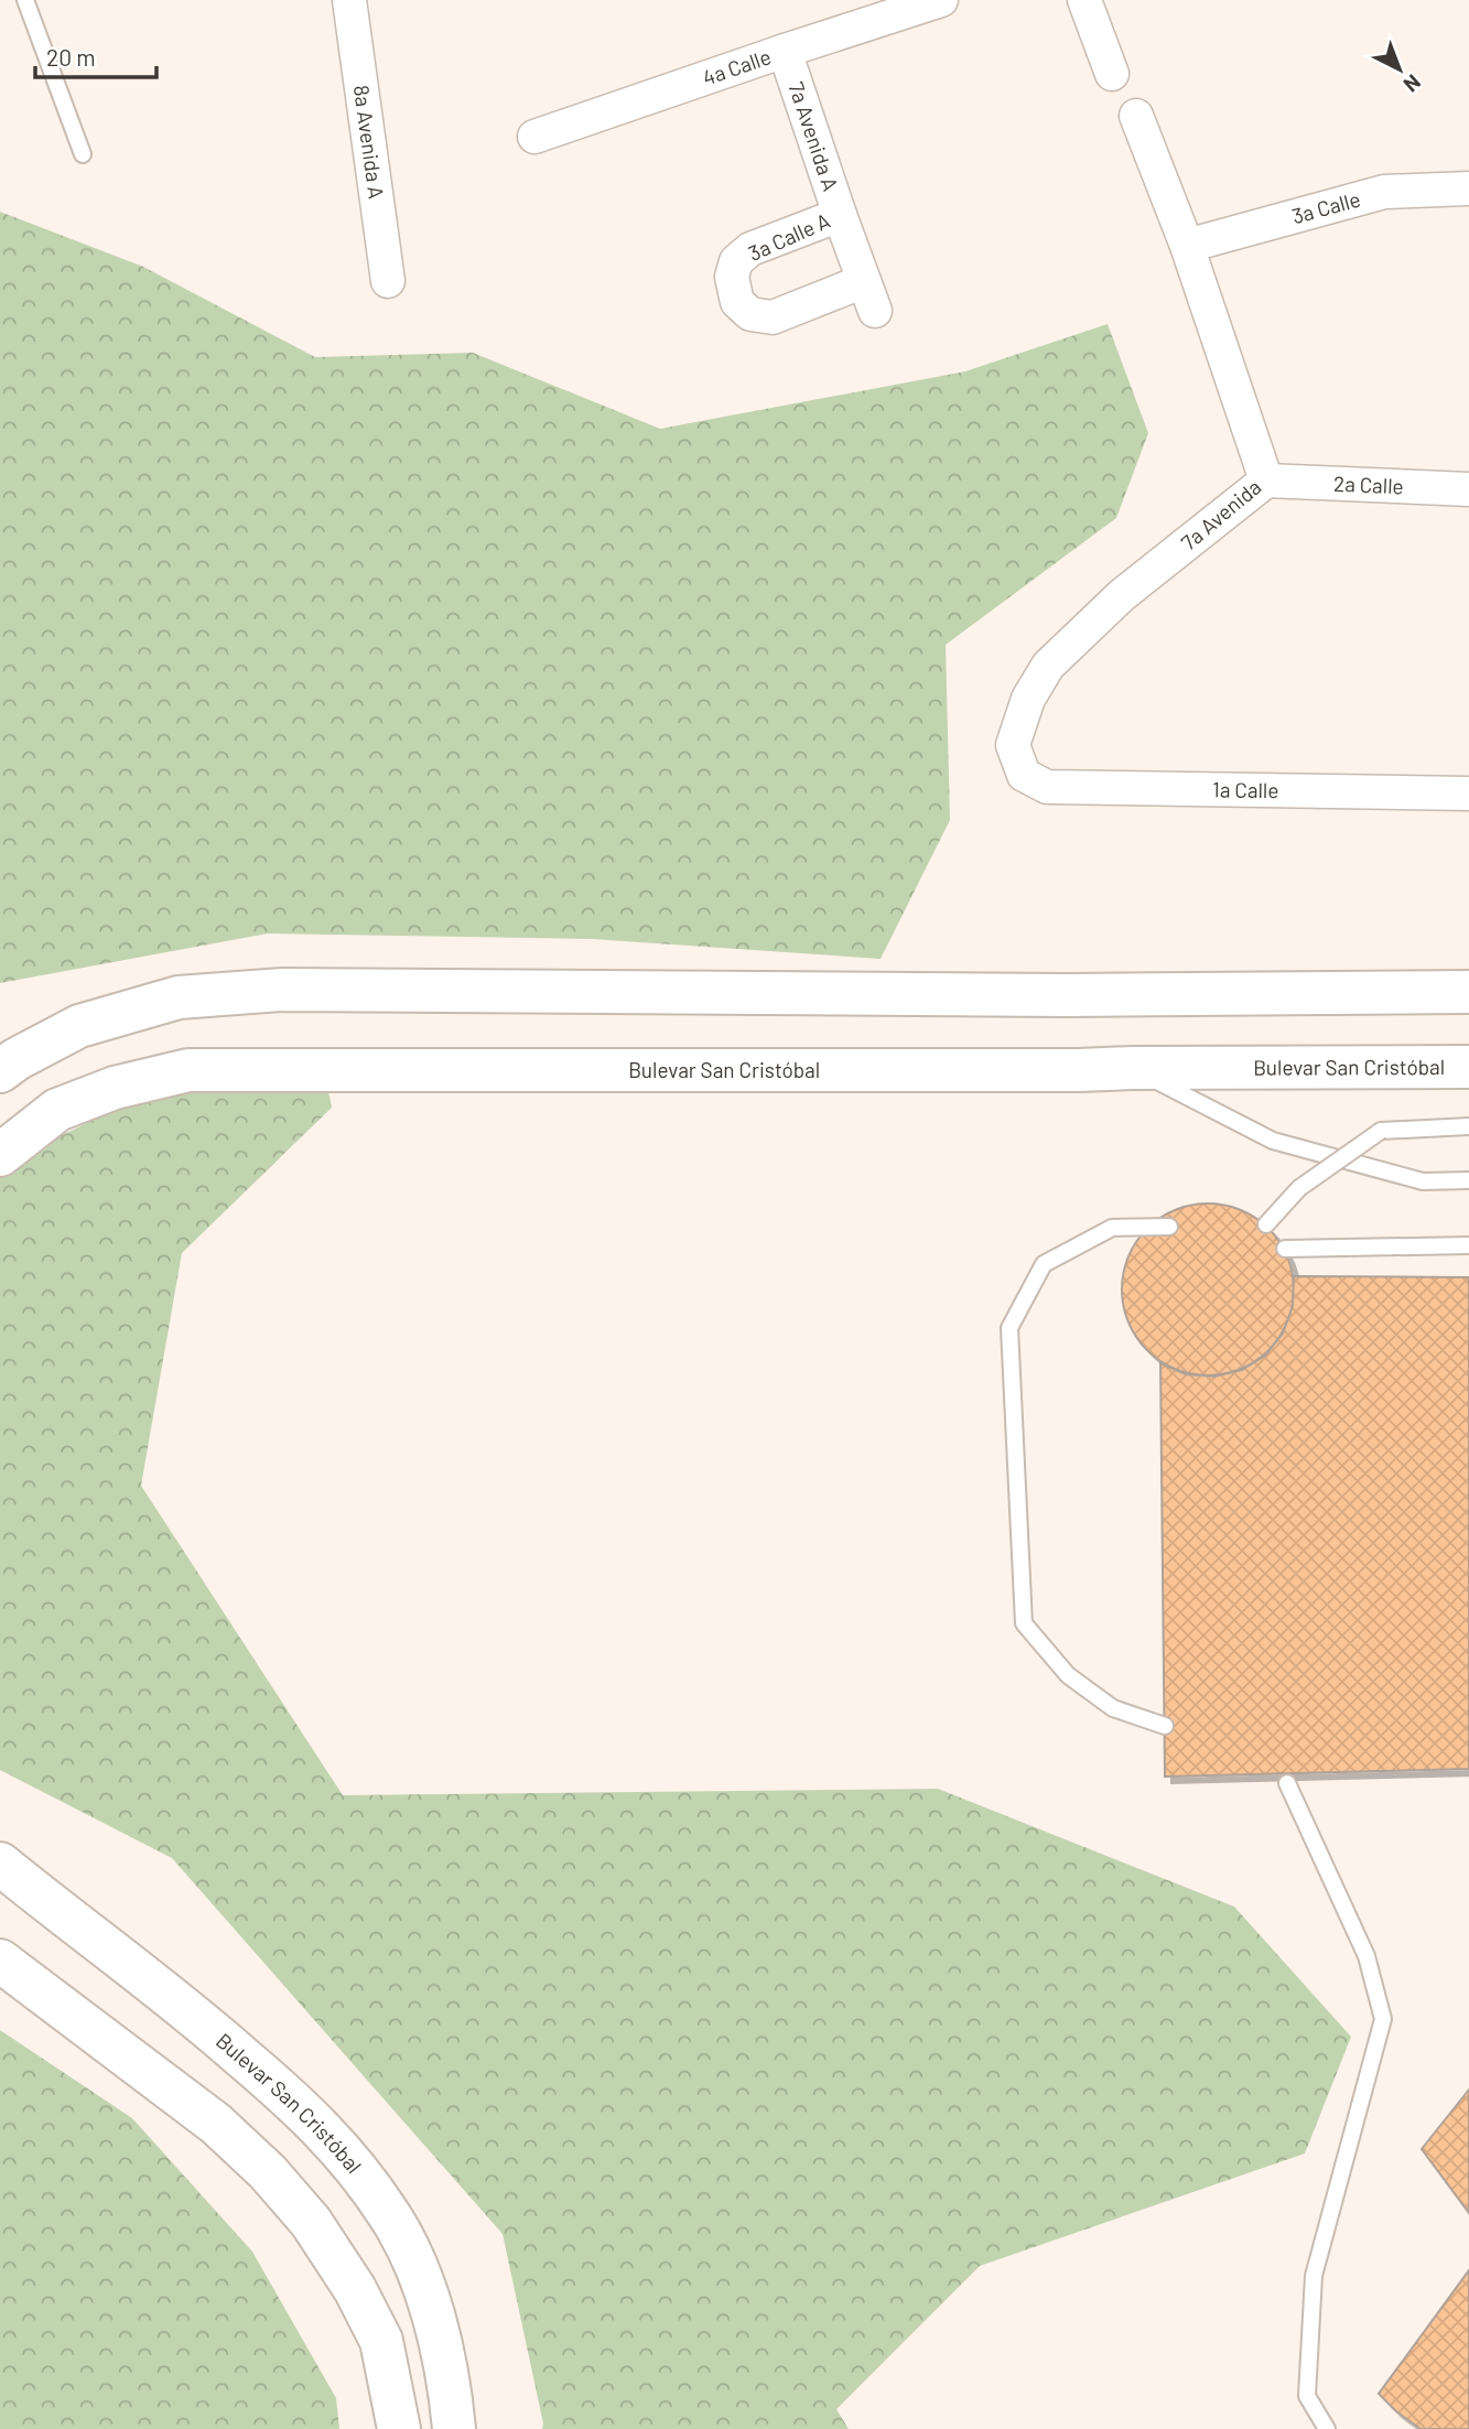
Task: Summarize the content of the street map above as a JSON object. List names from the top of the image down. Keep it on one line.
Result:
{"streets":{"main road":["Bulevar San Cristóbal"],"street":["4a Calle","7a Avenida A","8a Avenida A","3a Calle","3a Calle A","2a Calle","7a Avenida","1a Calle"]},"crossings":[["4a Calle","7a Avenida A"],["7a Avenida A","3a Calle A"],["3a Calle","7a Avenida"],["2a Calle","7a Avenida"],["7a Avenida","1a Calle"]],"scale_bar":"20 m","north":"bottom right"}
